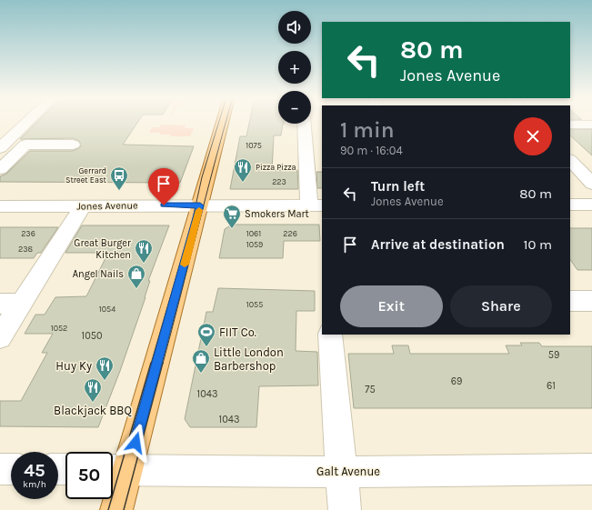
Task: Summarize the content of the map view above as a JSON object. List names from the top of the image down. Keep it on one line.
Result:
{"streets":{"street":["Jones Avenue","Galt Avenue"]},"places":{"restaurant":["Pizza Pizza","Great Burger Kitchen","Huy Ky","Blackjack BBQ"],"bus stop":["Gerrard Street East"],"supermarket":["Smokers Mart"],"shop":["Angel Nails","Little London Barbershop"],"sports":["FIIT Co."]},"house_numbers":["1075","223","236","1061","226","1059","238","1055","1054","1052","1050","59","69","61","75","1043","1043"],"page":{"map_buttons":["+","−"],"turn":["80 m","Jones Avenue"],"heading":["1 min","90 m · 16:04"],"list":[{"name":"Turn left","note":"Jones Avenue","value":"80 m"},{"name":"Arrive at destination","value":"10 m"}],"buttons":["Exit","Share"],"speed":"45 km/h","limit":"50"}}
